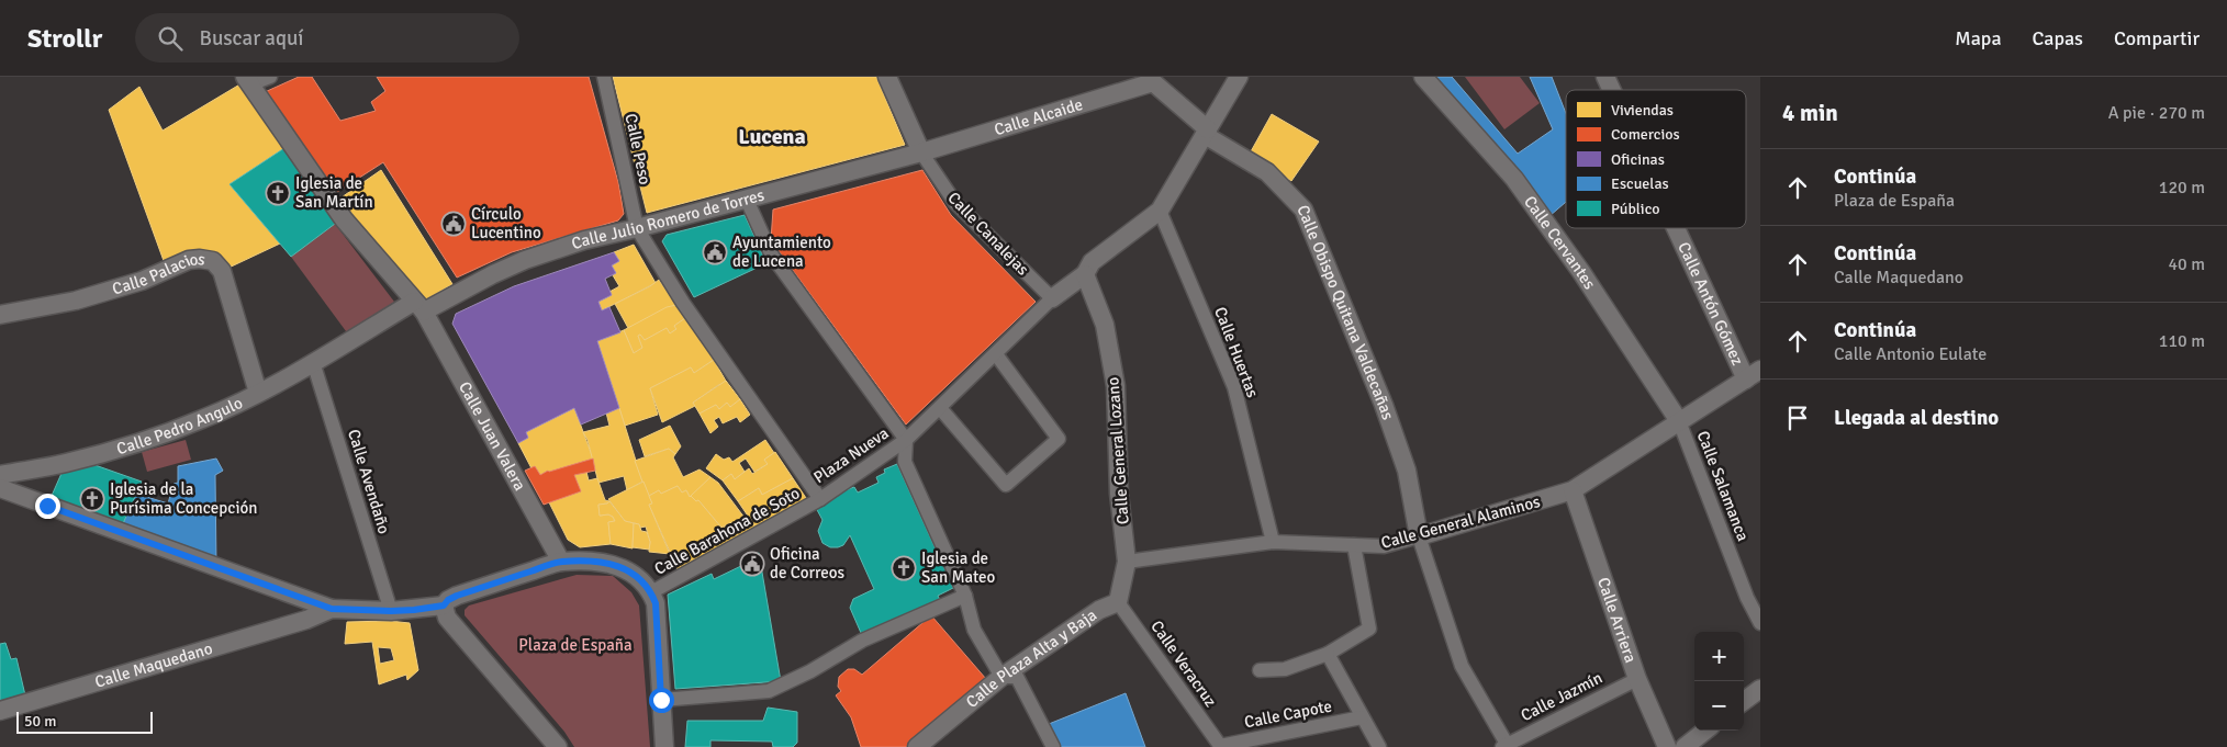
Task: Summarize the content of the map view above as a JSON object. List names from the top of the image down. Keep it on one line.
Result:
{"streets":{"street":["Calle Alcaide","Calle Peso","Calle Julio Romero de Torres","Calle Canalejas","Calle Cervantes","Calle Palacios","Calle Antón Gómez","Calle Obispo Quitana Valdecañas","Calle Huertas","Calle Pedro Angulo","Calle Juan Valera","Calle General Lozano","Plaza Nueva","Calle Avendaño","Calle Salamanca","Calle General Alaminos","Calle Barahona de Soto","Calle Arriera","Calle Plaza Alta y Baja","Calle Veracruz","Calle Maquedano","Calle Jazmín","Calle Capote"]},"crossings":[["Calle Alcaide","Calle Julio Romero de Torres"],["Calle Alcaide","Calle Canalejas"],["Calle Alcaide","Calle Obispo Quitana Valdecañas"],["Calle Peso","Calle Julio Romero de Torres"],["Calle Peso","Plaza Nueva"],["Calle Julio Romero de Torres","Calle Canalejas"],["Calle Julio Romero de Torres","Calle Pedro Angulo"],["Calle Julio Romero de Torres","Calle Juan Valera"],["Calle Julio Romero de Torres","Plaza Nueva"],["Calle Cervantes","Calle Salamanca"],["Calle Cervantes","Calle General Alaminos"],["Calle Palacios","Calle Pedro Angulo"],["Calle Antón Gómez","Calle General Alaminos"],["Calle Obispo Quitana Valdecañas","Calle General Alaminos"],["Calle Huertas","Calle General Alaminos"],["Calle Pedro Angulo","Calle Avendaño"],["Calle General Lozano","Calle General Alaminos"],["Plaza Nueva","Calle Barahona de Soto"],["Calle Avendaño","Calle Maquedano"],["Calle Salamanca","Calle General Alaminos"],["Calle General Alaminos","Calle Arriera"],["Calle Arriera","Calle Jazmín"],["Calle Plaza Alta y Baja","Calle Veracruz"],["Calle Veracruz","Calle Capote"]],"districts":["Lucena"],"parks":["Plaza de España"],"places":{"church":["Iglesia de San Martín","Iglesia de la Purísima Concepción","Iglesia de San Mateo"],"public building":["Círculo Lucentino","Ayuntamiento de Lucena","Oficina de Correos"]},"legend":["Viviendas","Comercios","Oficinas","Escuelas","Público"],"scale_bar":"50 m","page":{"header":"Strollr","search":"Buscar aquí","nav":["Mapa","Capas","Compartir"],"heading":["4 min","A pie · 270 m"],"list":[["Continúa","Plaza de España","120 m"],["Continúa","Calle Maquedano","40 m"],["Continúa","Calle Antonio Eulate","110 m"],"Llegada al destino"],"map_buttons":["+","−"],"scale":"50 m"}}
